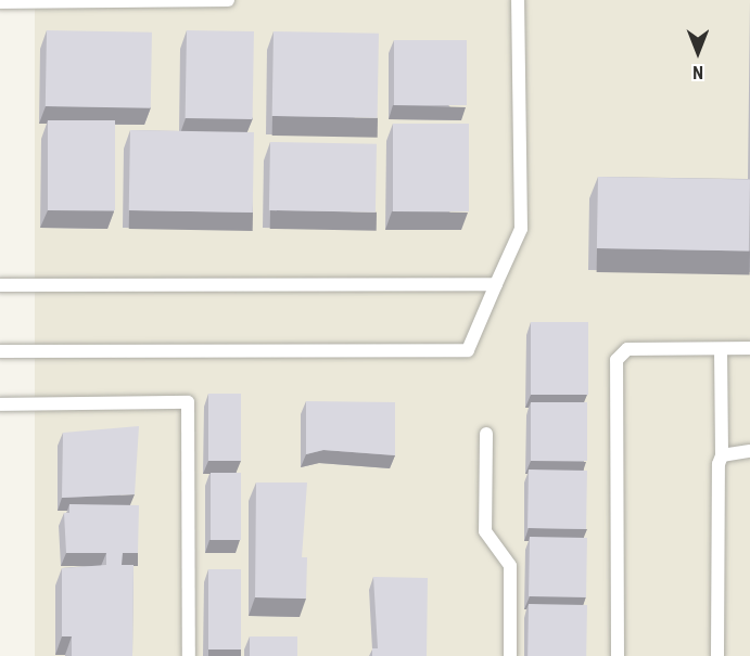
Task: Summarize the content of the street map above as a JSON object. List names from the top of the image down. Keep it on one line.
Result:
{"north":"bottom"}
